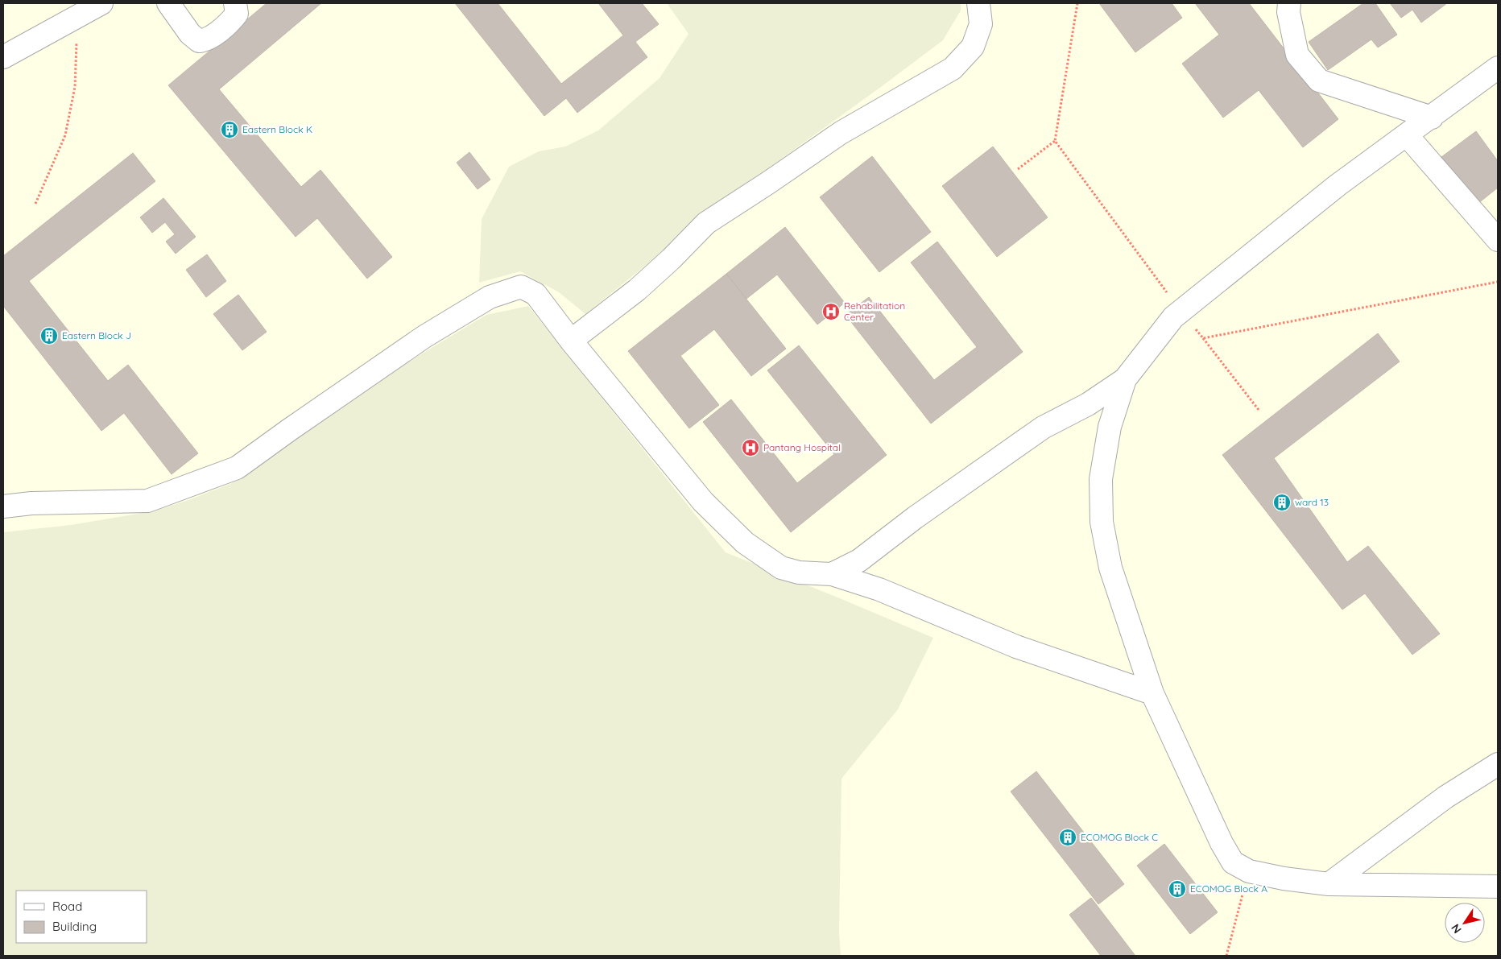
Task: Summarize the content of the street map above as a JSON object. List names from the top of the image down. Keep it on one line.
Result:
{"places":{"building":["Eastern Block K","Eastern Block J","ward 13","ECOMOG Block C","ECOMOG Block A"],"hospital":["Rehabilitation Center","Pantang Hospital"]},"legend":["Road","Building"],"north":"bottom left"}
